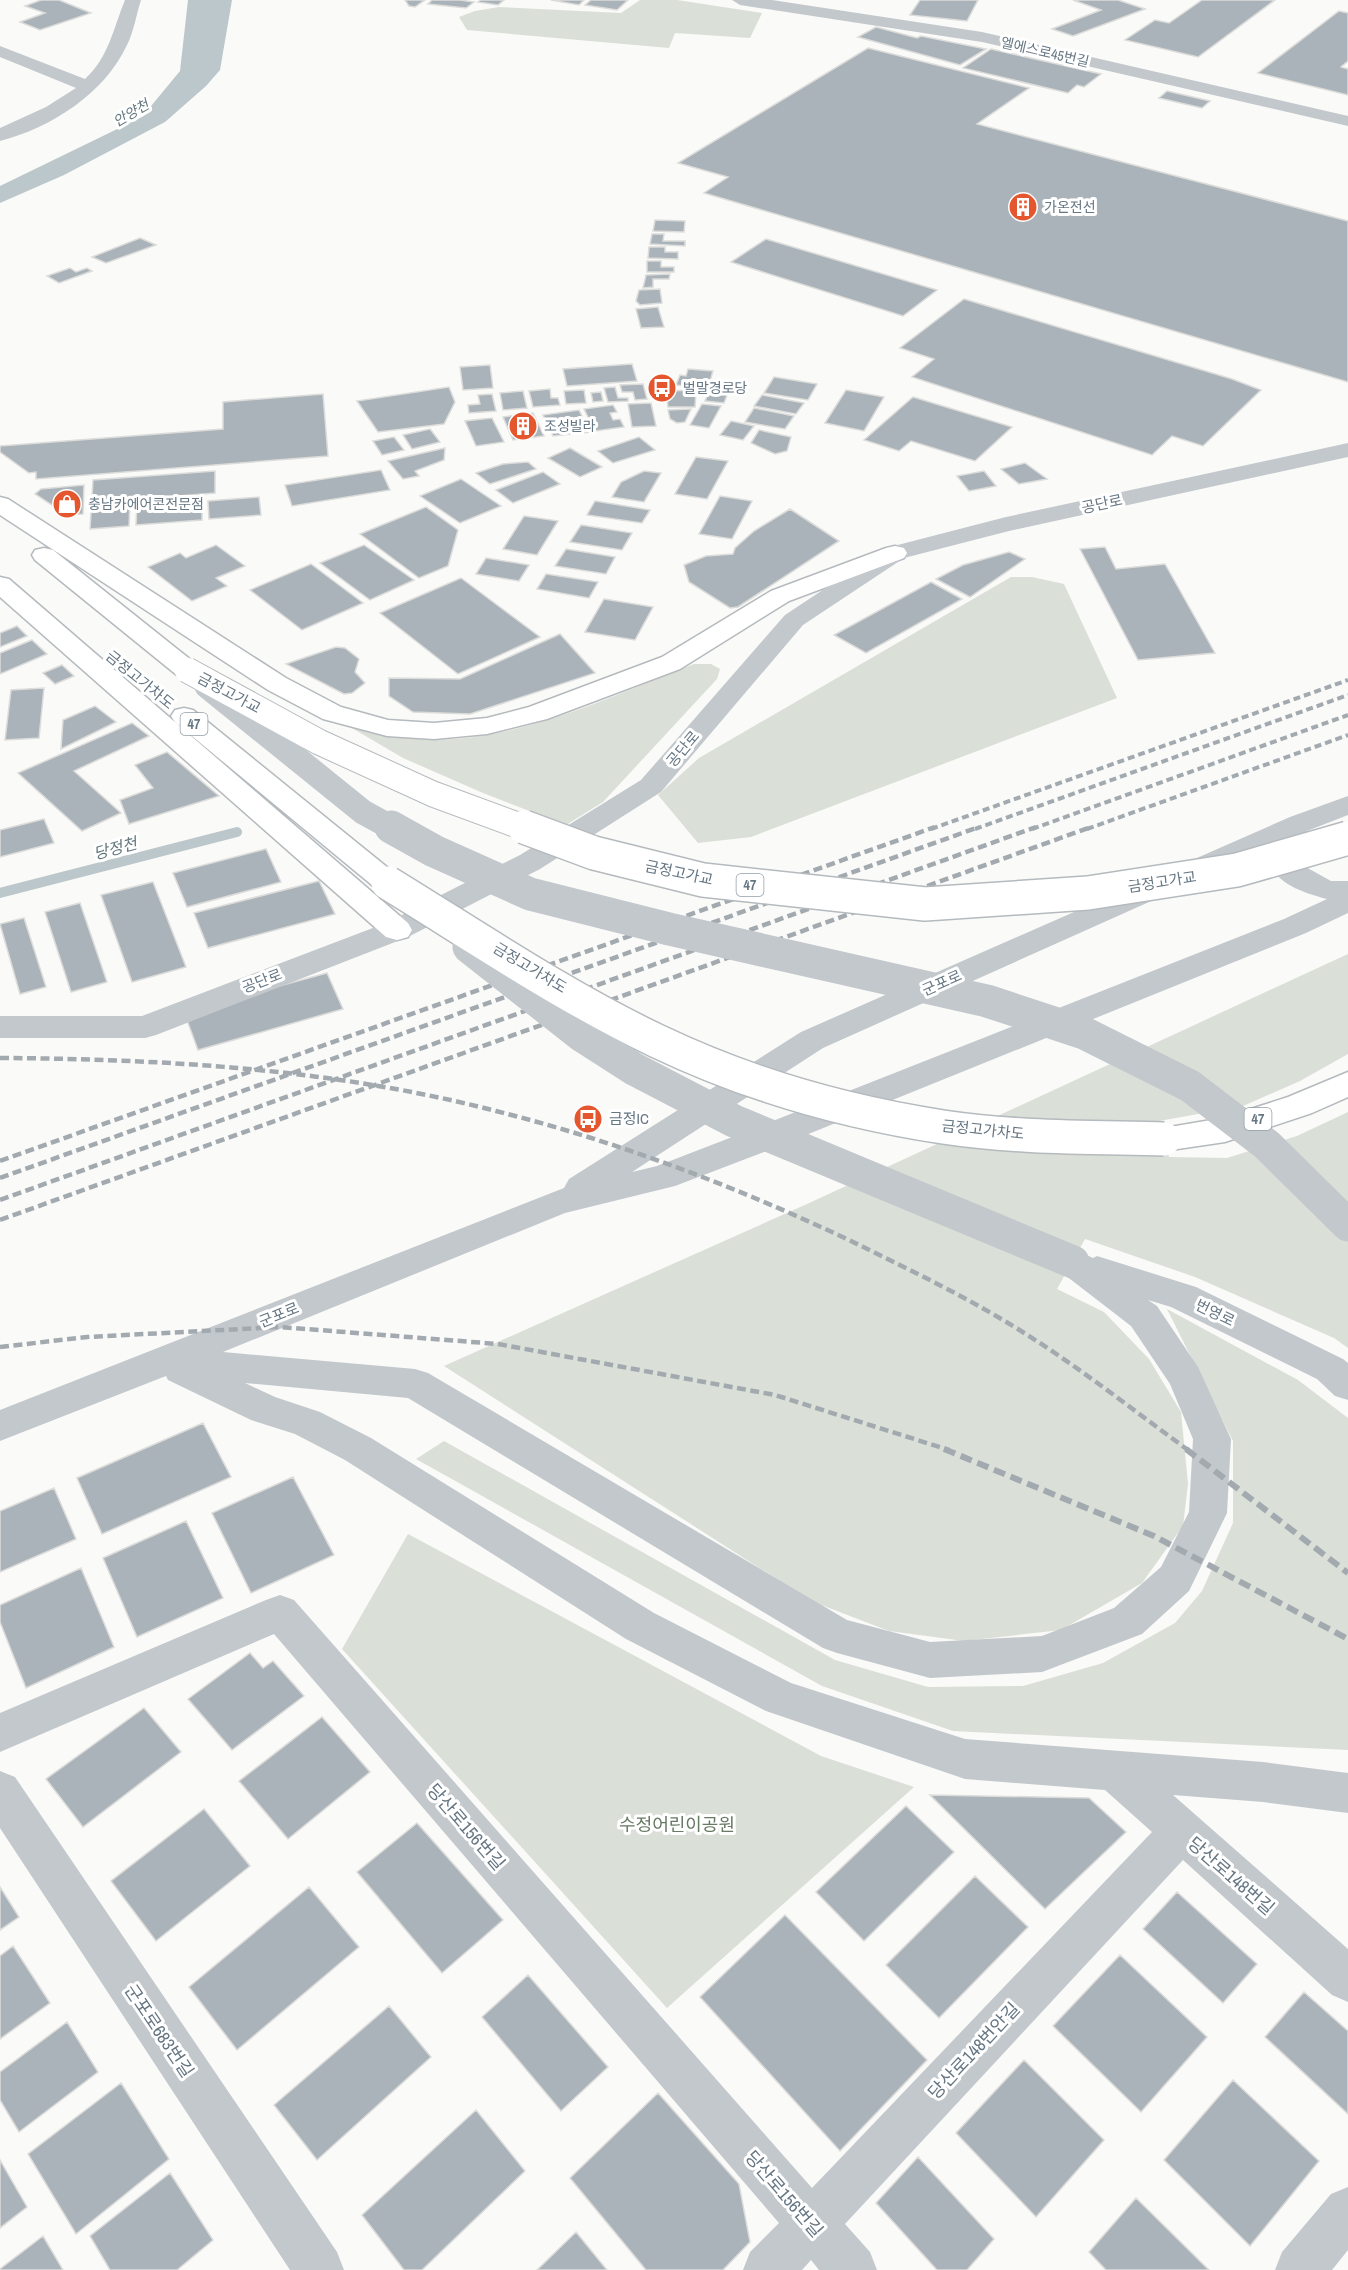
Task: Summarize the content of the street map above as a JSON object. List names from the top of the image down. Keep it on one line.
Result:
{"streets":{"main road":["금정고가차도","금정고가교","47"],"street":["엘에스로45번길","공단로","군포로","번영로","당산로156번길","당산로148번길","군포로683번길","당산로148번안길"]},"crossings":[["금정고가교","47"],["당산로156번길","당산로148번안길"],["당산로148번길","당산로148번안길"]],"water":["안양천","당정천"],"parks":["수정어린이공원"],"places":{"building":["가온전선","조성빌라"],"bus stop":["벌말경로당","금정IC"],"shop":["충남카에어콘전문점"]}}
